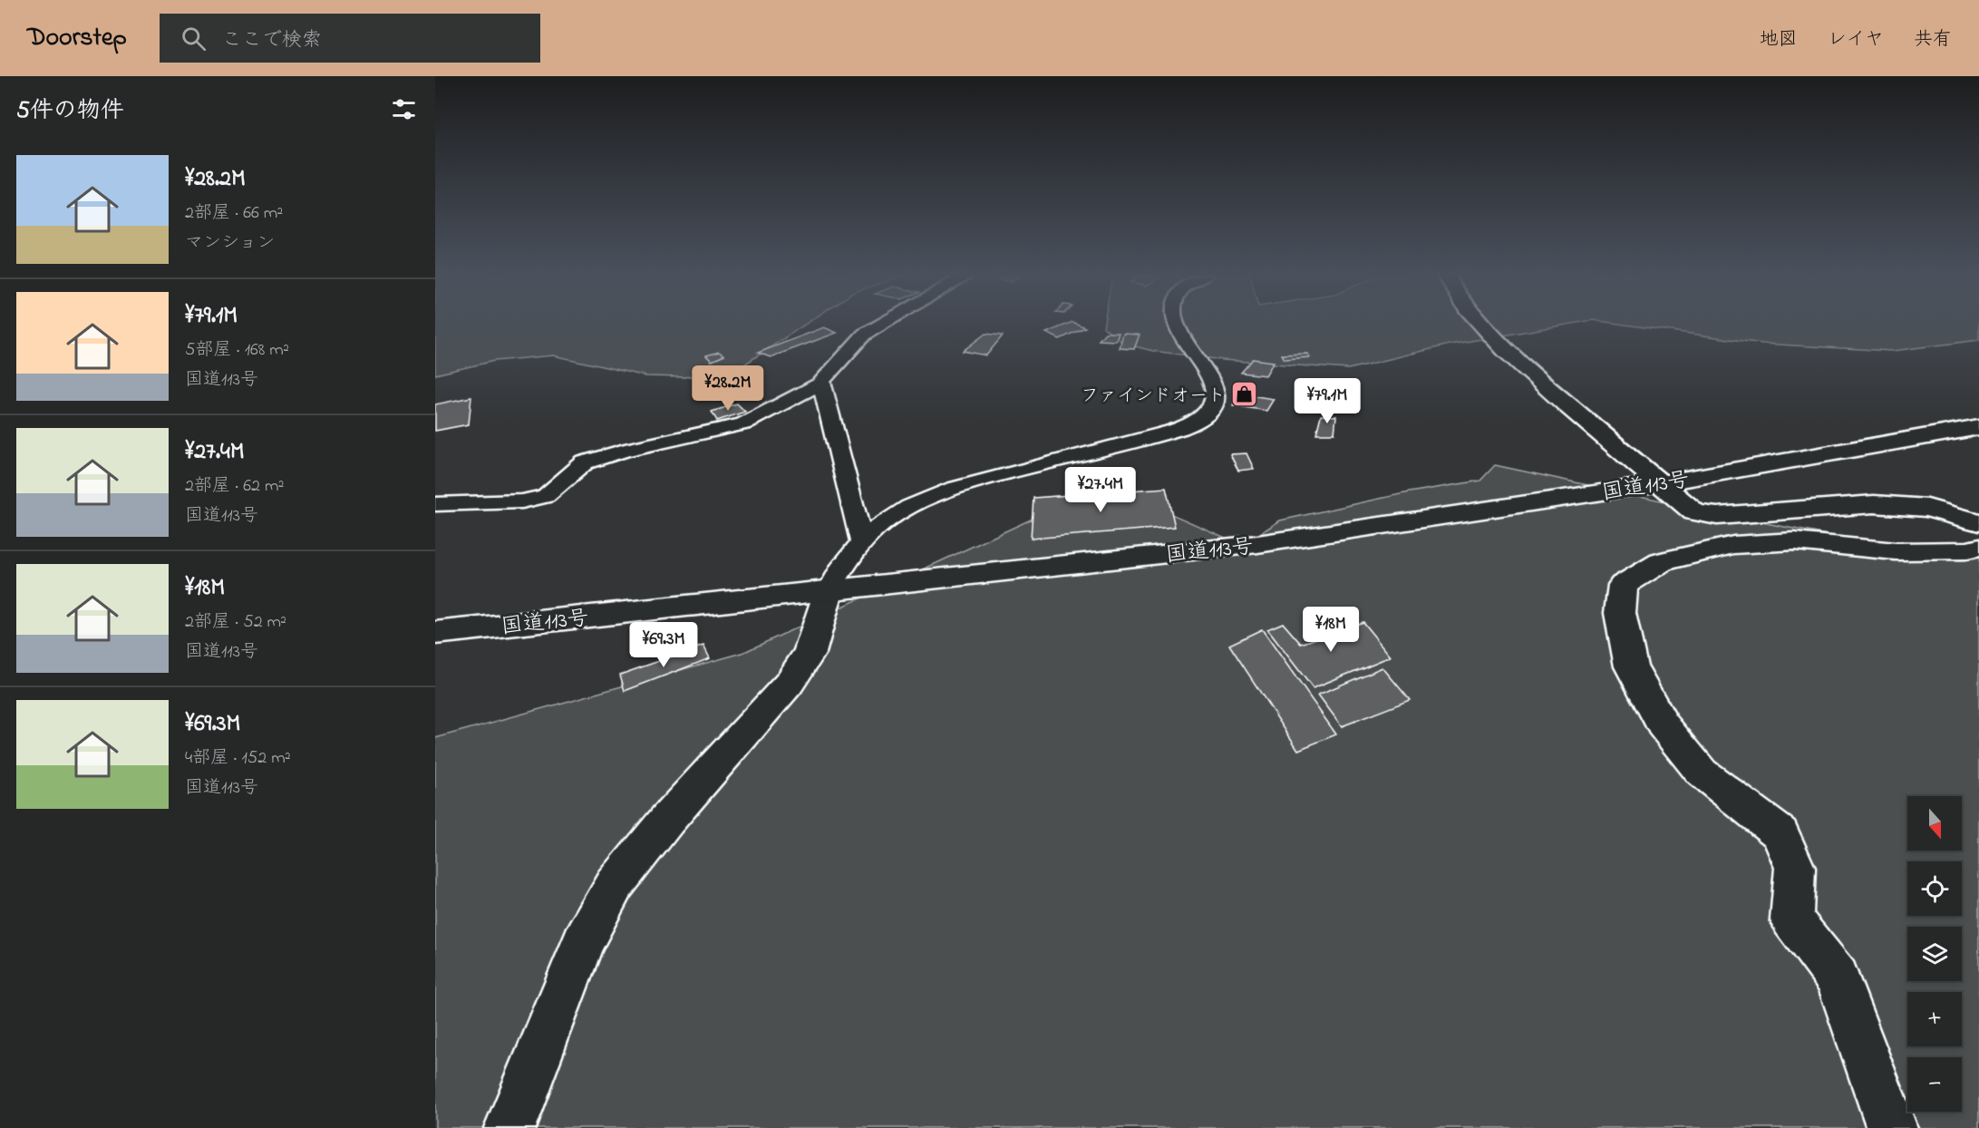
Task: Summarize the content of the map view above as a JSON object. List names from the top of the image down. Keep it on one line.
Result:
{"streets":{"main road":["国道113号"]},"places":{"shop":["ファインドオート"]},"north":"bottom","page":{"header":"Doorstep","search":"ここで検索","nav":["地図","レイヤ","共有"],"heading":"5件の物件","list":[{"name":"¥28.2M","note":"2部屋 · 66 m² · マンション"},{"name":"¥79.1M","note":"5部屋 · 168 m² · 国道113号"},{"name":"¥27.4M","note":"2部屋 · 62 m² · 国道113号"},{"name":"¥18M","note":"2部屋 · 52 m² · 国道113号"},{"name":"¥69.3M","note":"4部屋 · 152 m² · 国道113号"}],"price":["¥28.2M","¥79.1M","¥27.4M","¥18M","¥69.3M"],"map_buttons":["+","−"]}}
